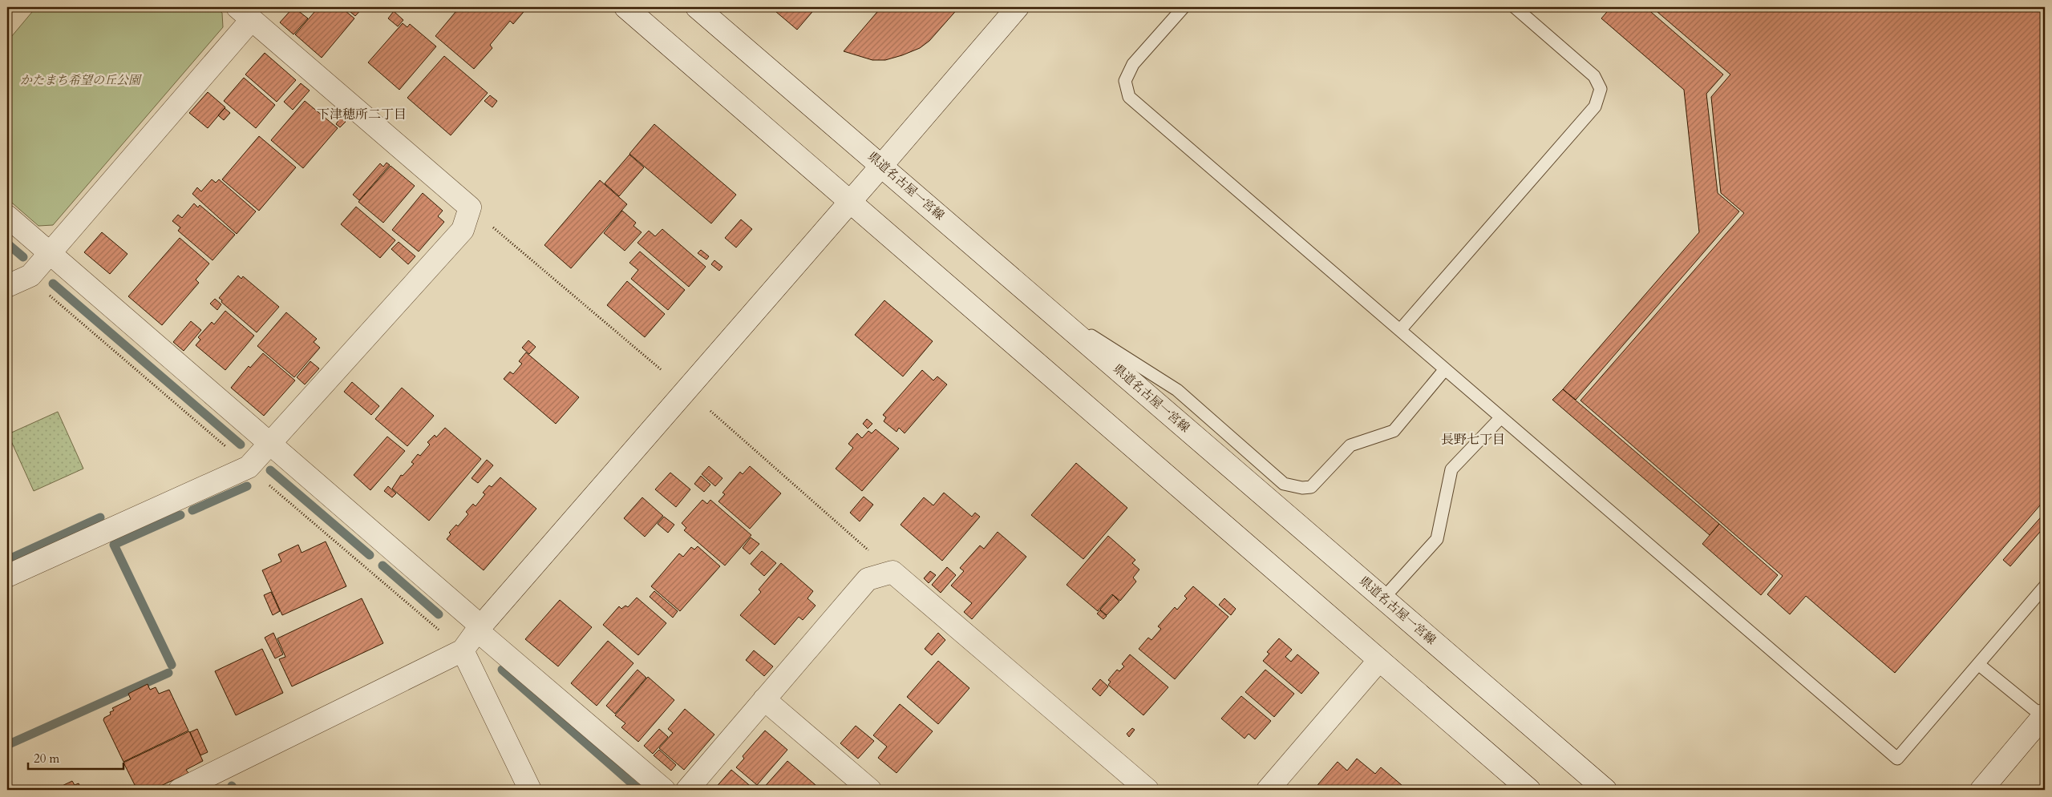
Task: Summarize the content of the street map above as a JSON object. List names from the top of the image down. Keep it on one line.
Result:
{"streets":{"street":["県道名古屋一宮線"]},"districts":["下津穂所二丁目","長野七丁目"],"parks":["かたまち希望の丘公園"],"scale_bar":"20 m"}
